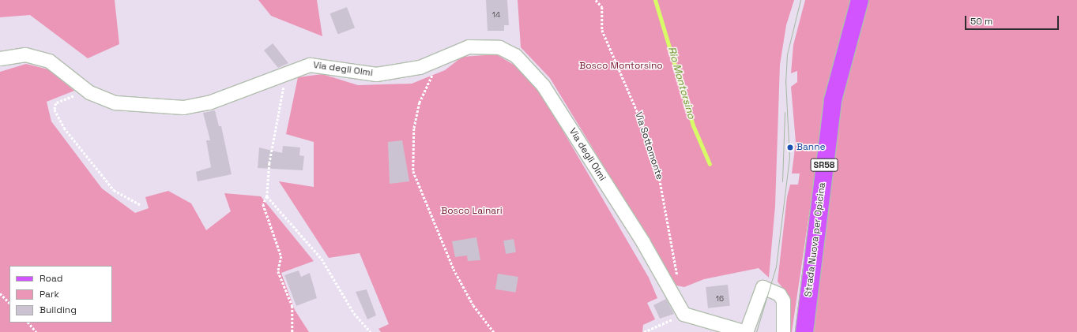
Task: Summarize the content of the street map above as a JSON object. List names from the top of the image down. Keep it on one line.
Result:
{"streets":{"main road":["SR58","Strada Nuova per Opicina"],"street":["Via degli Olmi"],"path":["Via Sottomonte"]},"water":["Rio Montorsino"],"parks":["Bosco Montorsino","Bosco Lainari"],"places":["Banne"],"house_numbers":["14","16"],"legend":["Road","Park","Building"],"scale_bar":"50 m"}
